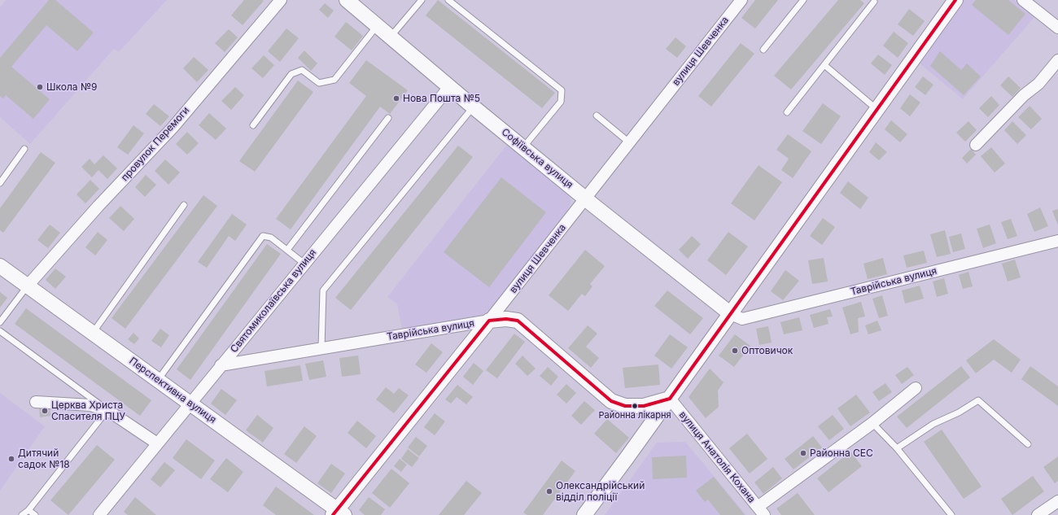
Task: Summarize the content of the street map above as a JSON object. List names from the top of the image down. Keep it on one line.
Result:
{"streets":{"street":["вулиця Шевченка","провулок Перемоги","Софіївська вулиця","Таврійська вулиця","Святомиколаївська вулиця","Перспективна вулиця","вулиця Анатолія Кохана"]},"crossings":[["вулиця Шевченка","Софіївська вулиця"],["вулиця Шевченка","Таврійська вулиця"],["вулиця Шевченка","Перспективна вулиця"],["провулок Перемоги","Перспективна вулиця"],["Софіївська вулиця","Таврійська вулиця"],["Софіївська вулиця","Святомиколаївська вулиця"],["Таврійська вулиця","Святомиколаївська вулиця"],["Таврійська вулиця","вулиця Анатолія Кохана"],["Святомиколаївська вулиця","Перспективна вулиця"]],"places":["Школа №9","Нова Пошта №5","Оптовичок","Районна лікарня","Церква Христа Спасителя ПЦУ","Районна СЕС","Дитячий садок №18","Олександрійський відділ поліції"]}
